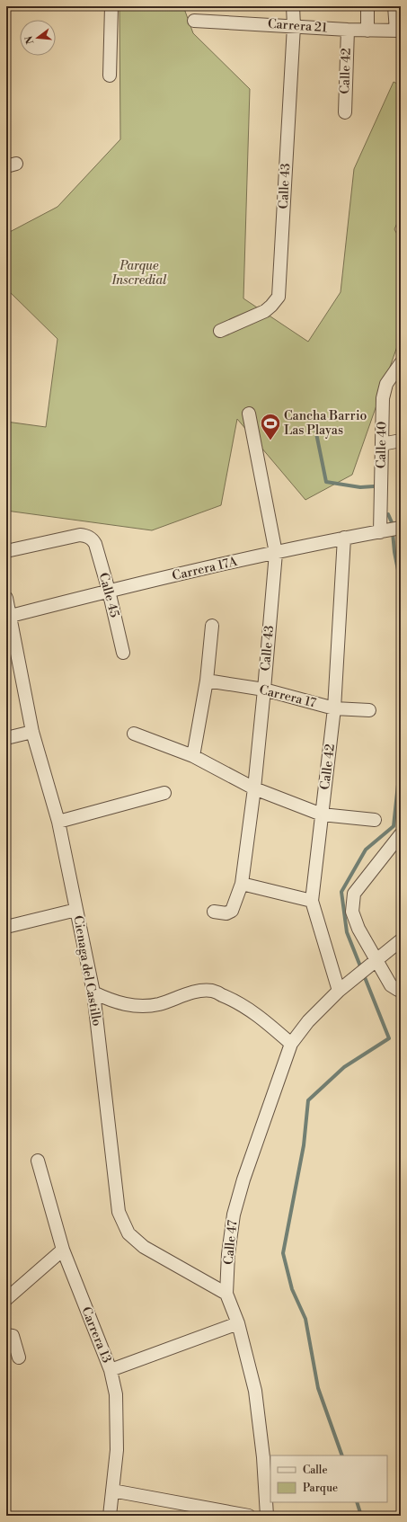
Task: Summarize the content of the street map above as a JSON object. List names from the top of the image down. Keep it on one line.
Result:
{"streets":{"street":["Carrera 21","Calle 42","Calle 43","Calle 40","Carrera 17A","Calle 45","Carrera 17","Cienaga del Castillo","Calle 47","Carrera 13"]},"crossings":[["Carrera 21","Calle 42"],["Carrera 21","Calle 43"],["Calle 42","Carrera 17A"],["Calle 42","Carrera 17"],["Calle 42","Calle 47"],["Calle 43","Carrera 17A"],["Calle 43","Carrera 17"],["Calle 40","Carrera 17A"],["Carrera 17A","Calle 45"],["Carrera 17A","Cienaga del Castillo"],["Cienaga del Castillo","Calle 47"]],"parks":["Parque Inscredial"],"places":{"sports":["Cancha Barrio Las Playas"]},"legend":["Calle","Parque"],"north":"left"}
